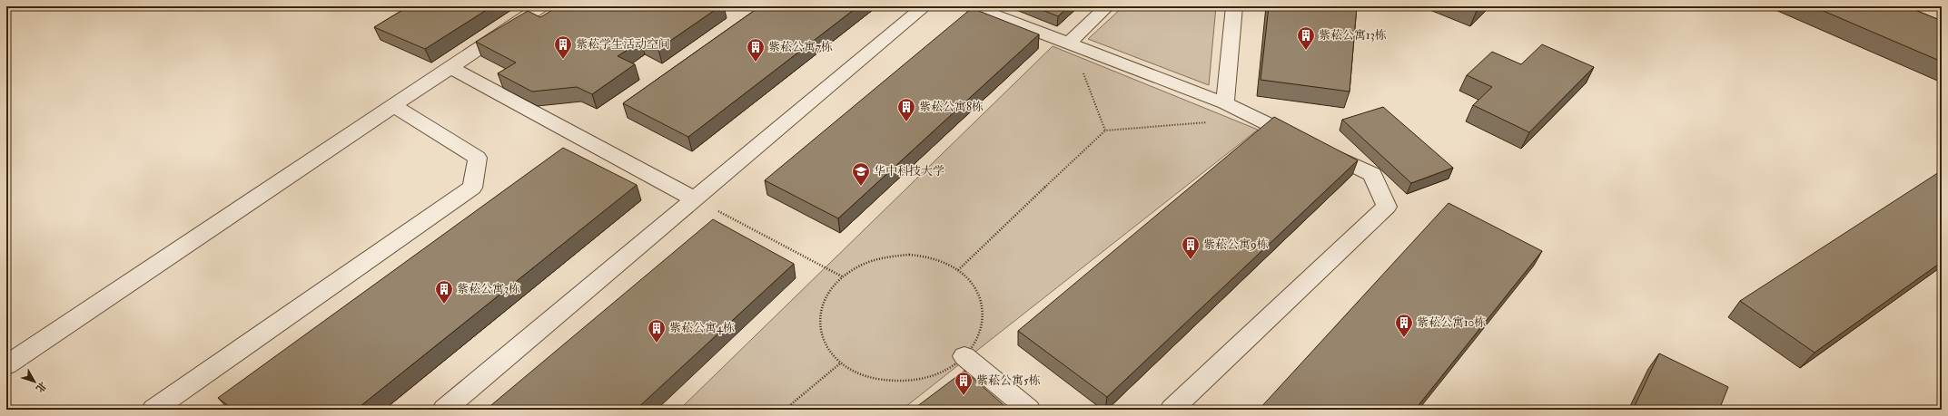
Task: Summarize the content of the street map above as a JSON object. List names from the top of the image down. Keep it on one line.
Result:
{"places":{"building":["紫菘公寓13栋","紫菘学生活动空间","紫菘公寓7栋","紫菘公寓8栋","紫菘公寓9栋","紫菘公寓3栋","紫菘公寓10栋","紫菘公寓4栋","紫菘公寓5栋"],"school or university":["华中科技大学"]},"north":"bottom right"}
